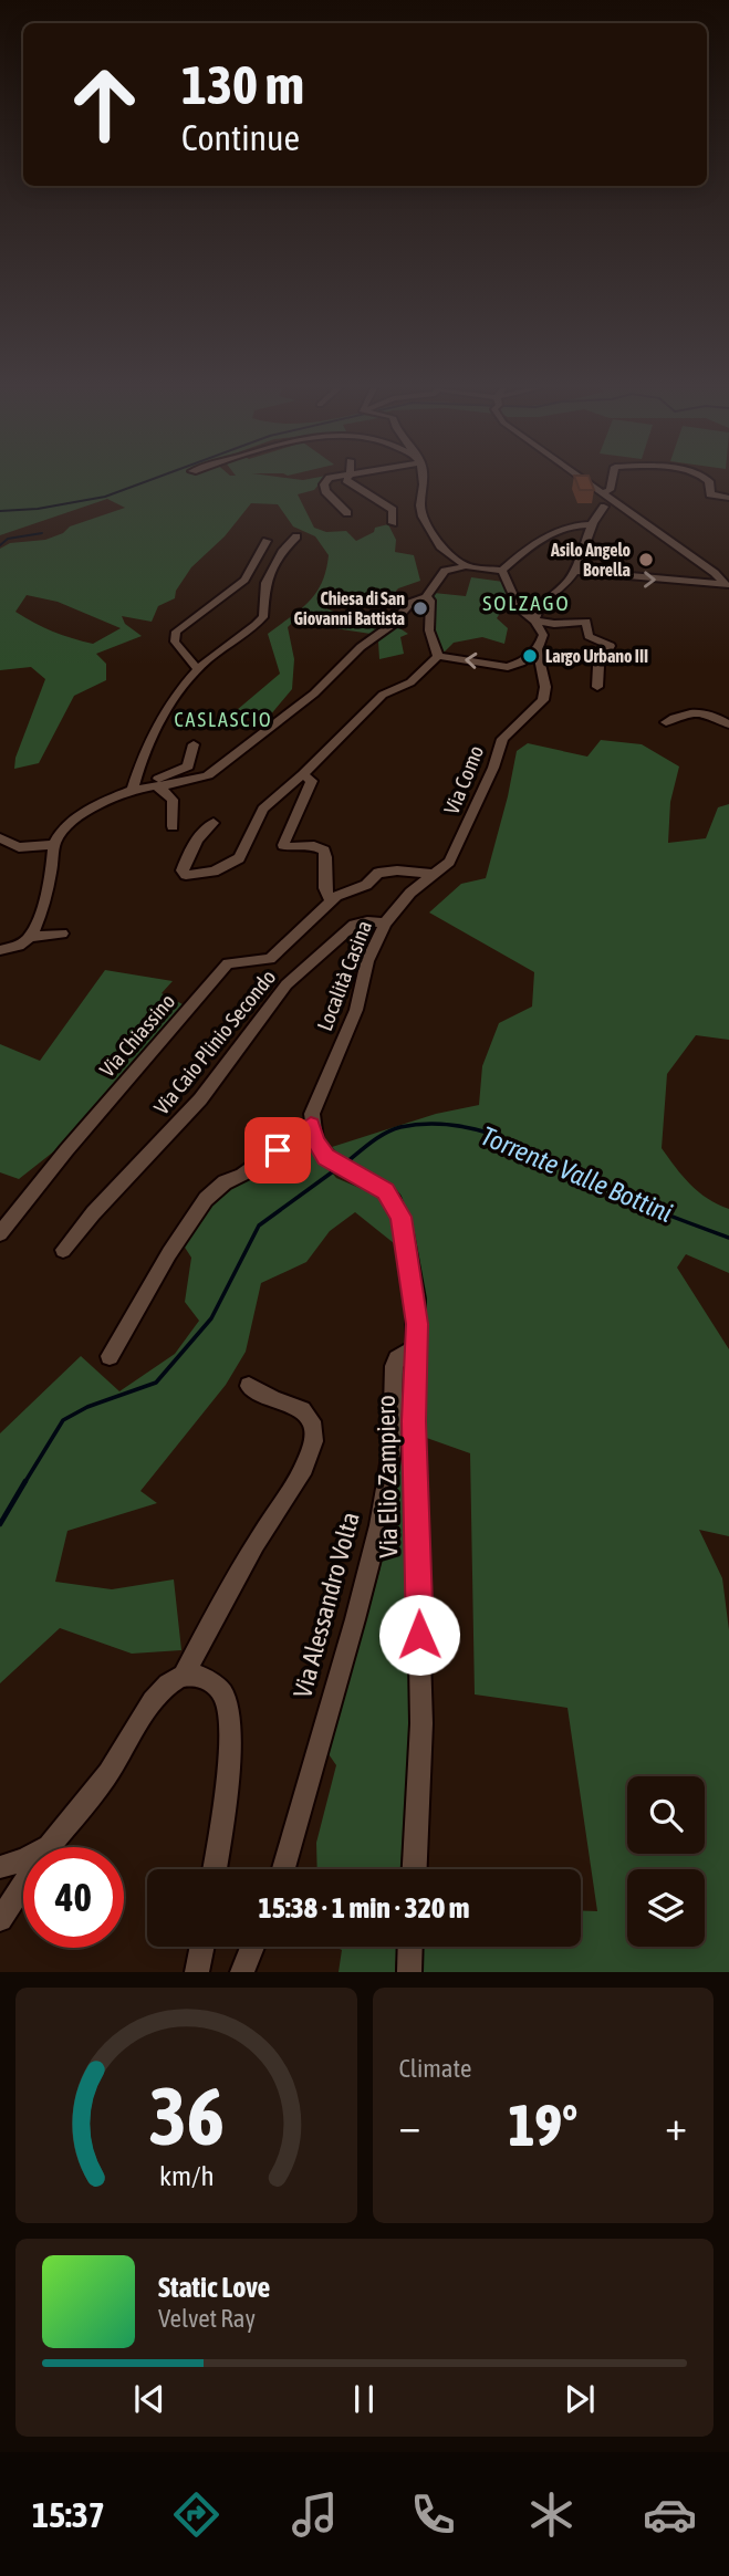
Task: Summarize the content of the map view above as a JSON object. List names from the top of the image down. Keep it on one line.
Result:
{"streets":{"street":["Via Como","Località Casina","Via Chiassino","Via Caio Plinio Secondo","Via Elio Zampiero","Via Alessandro Volta"]},"crossings":[["Via Como","Località Casina"],["Località Casina","Via Chiassino"],["Località Casina","Via Caio Plinio Secondo"],["Località Casina","Via Elio Zampiero"],["Via Elio Zampiero","Via Alessandro Volta"]],"districts":["SOLZAGO","CASLASCIO"],"water":["Torrente Valle Bottini"],"places":["Asilo Angelo Borella","Chiesa di San Giovanni Battista","Largo Urbano III"],"page":{"turn":["130 m","Continue"],"limit":"40","trip":"15:38 · 1 min · 320 m","tile":"Climate","heat":["−","19°","+"],"song":["Static Love","Velvet Ray"],"tabs":"15:37","gauge":["36","km/h"]}}
